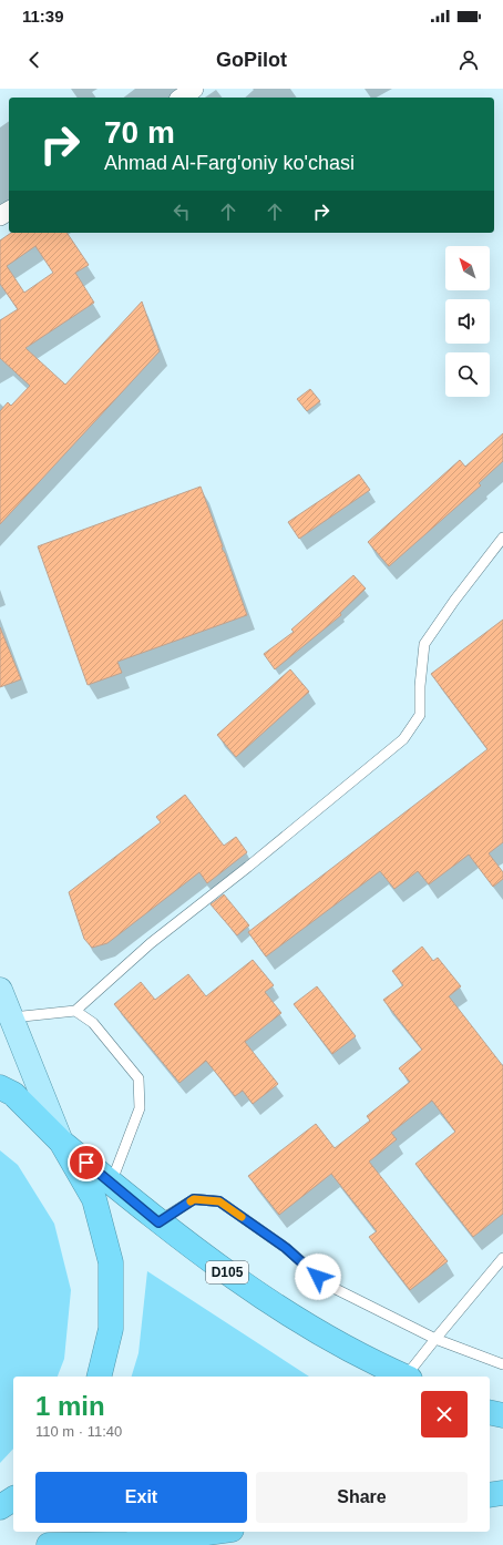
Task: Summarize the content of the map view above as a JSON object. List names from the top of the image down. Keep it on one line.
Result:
{"streets":{"highway":["D105"]},"north":"top left","page":{"status":"11:39","header":"GoPilot","turn":["70 m","Ahmad Al-Farg'oniy ko'chasi"],"heading":["1 min","110 m · 11:40"],"buttons":["Exit","Share"]}}
